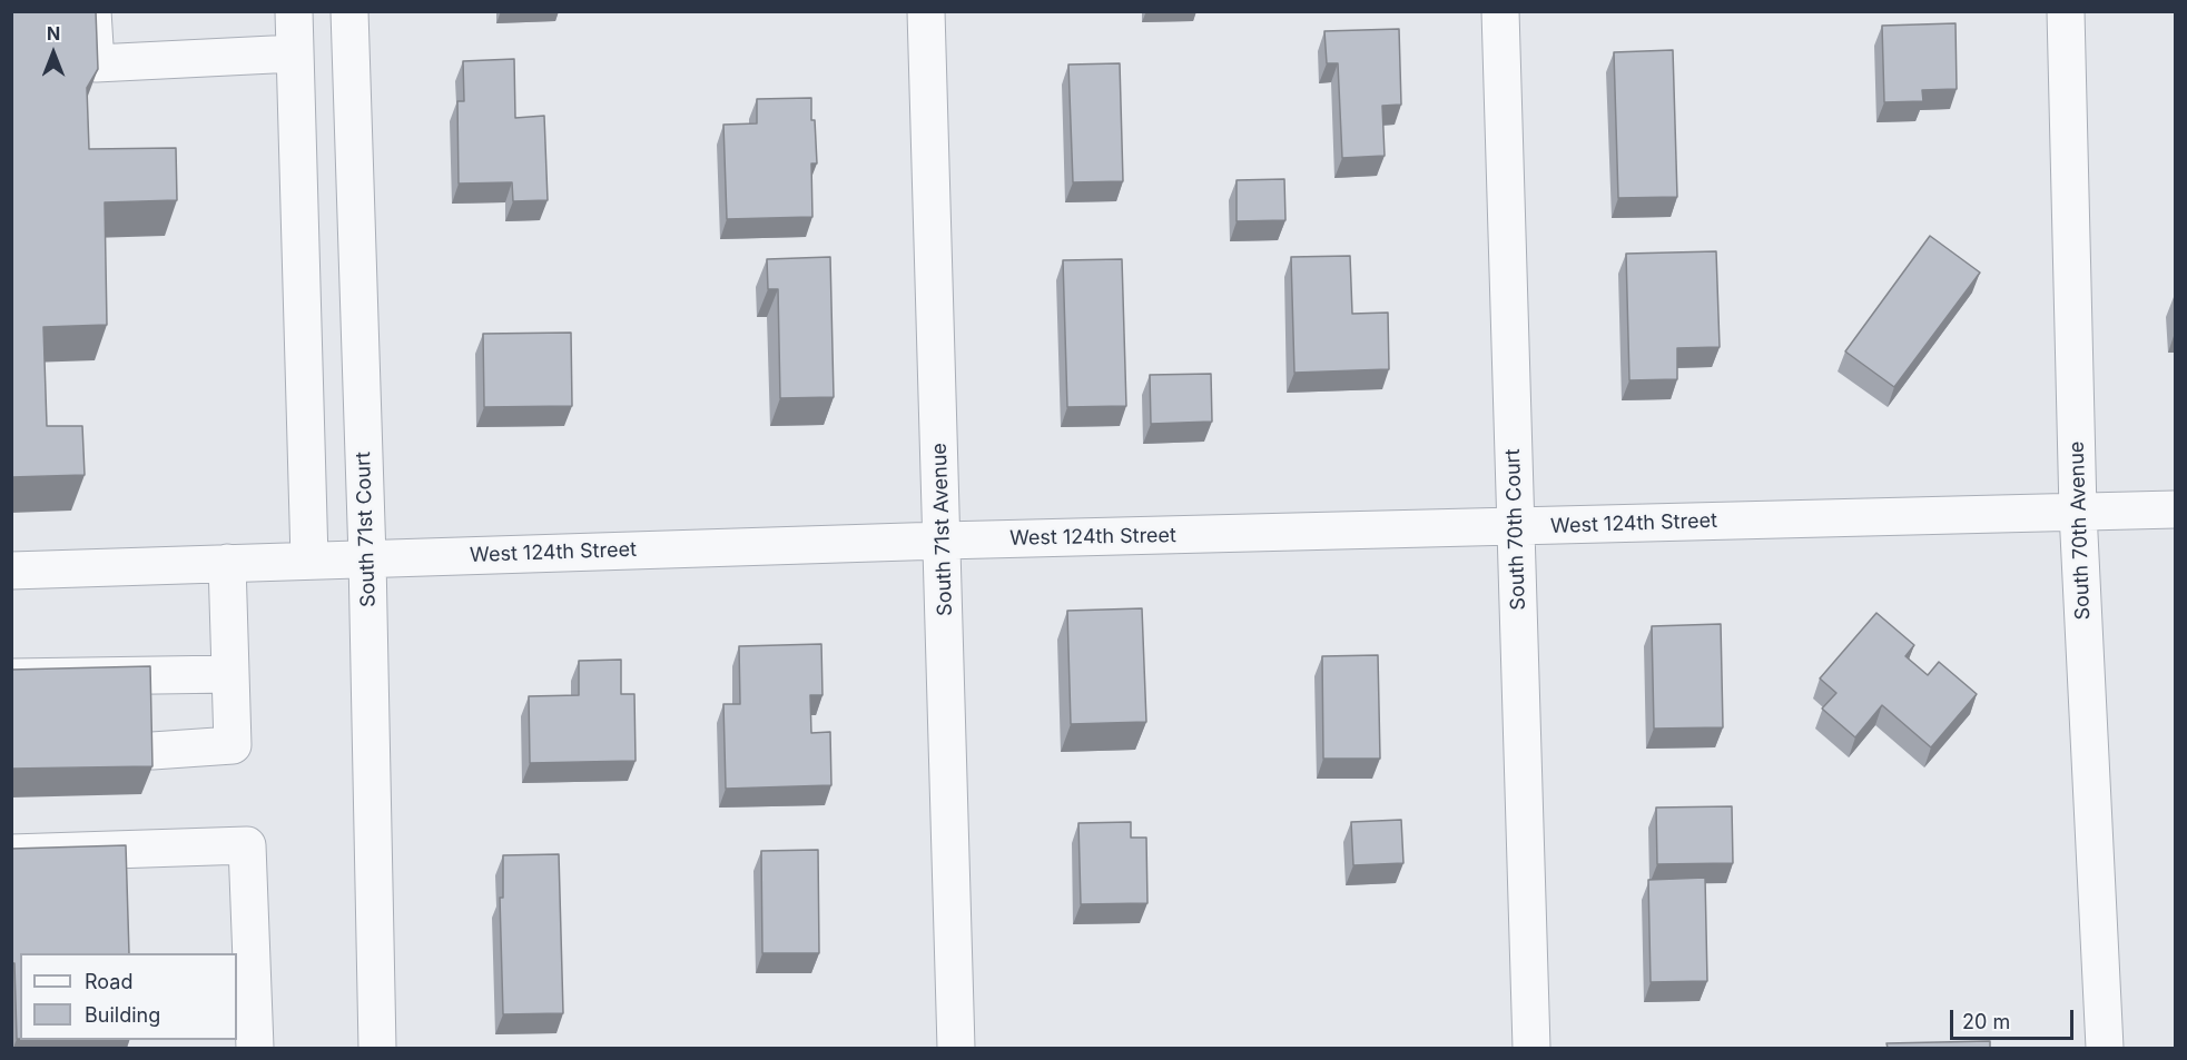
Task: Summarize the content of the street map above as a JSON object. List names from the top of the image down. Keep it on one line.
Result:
{"streets":{"street":["West 124th Street","South 71st Court","South 71st Avenue","South 70th Court","South 70th Avenue"]},"crossings":[["West 124th Street","South 71st Court"],["West 124th Street","South 71st Avenue"],["West 124th Street","South 70th Court"],["West 124th Street","South 70th Avenue"]],"legend":["Road","Building"],"scale_bar":"20 m","north":"top"}
